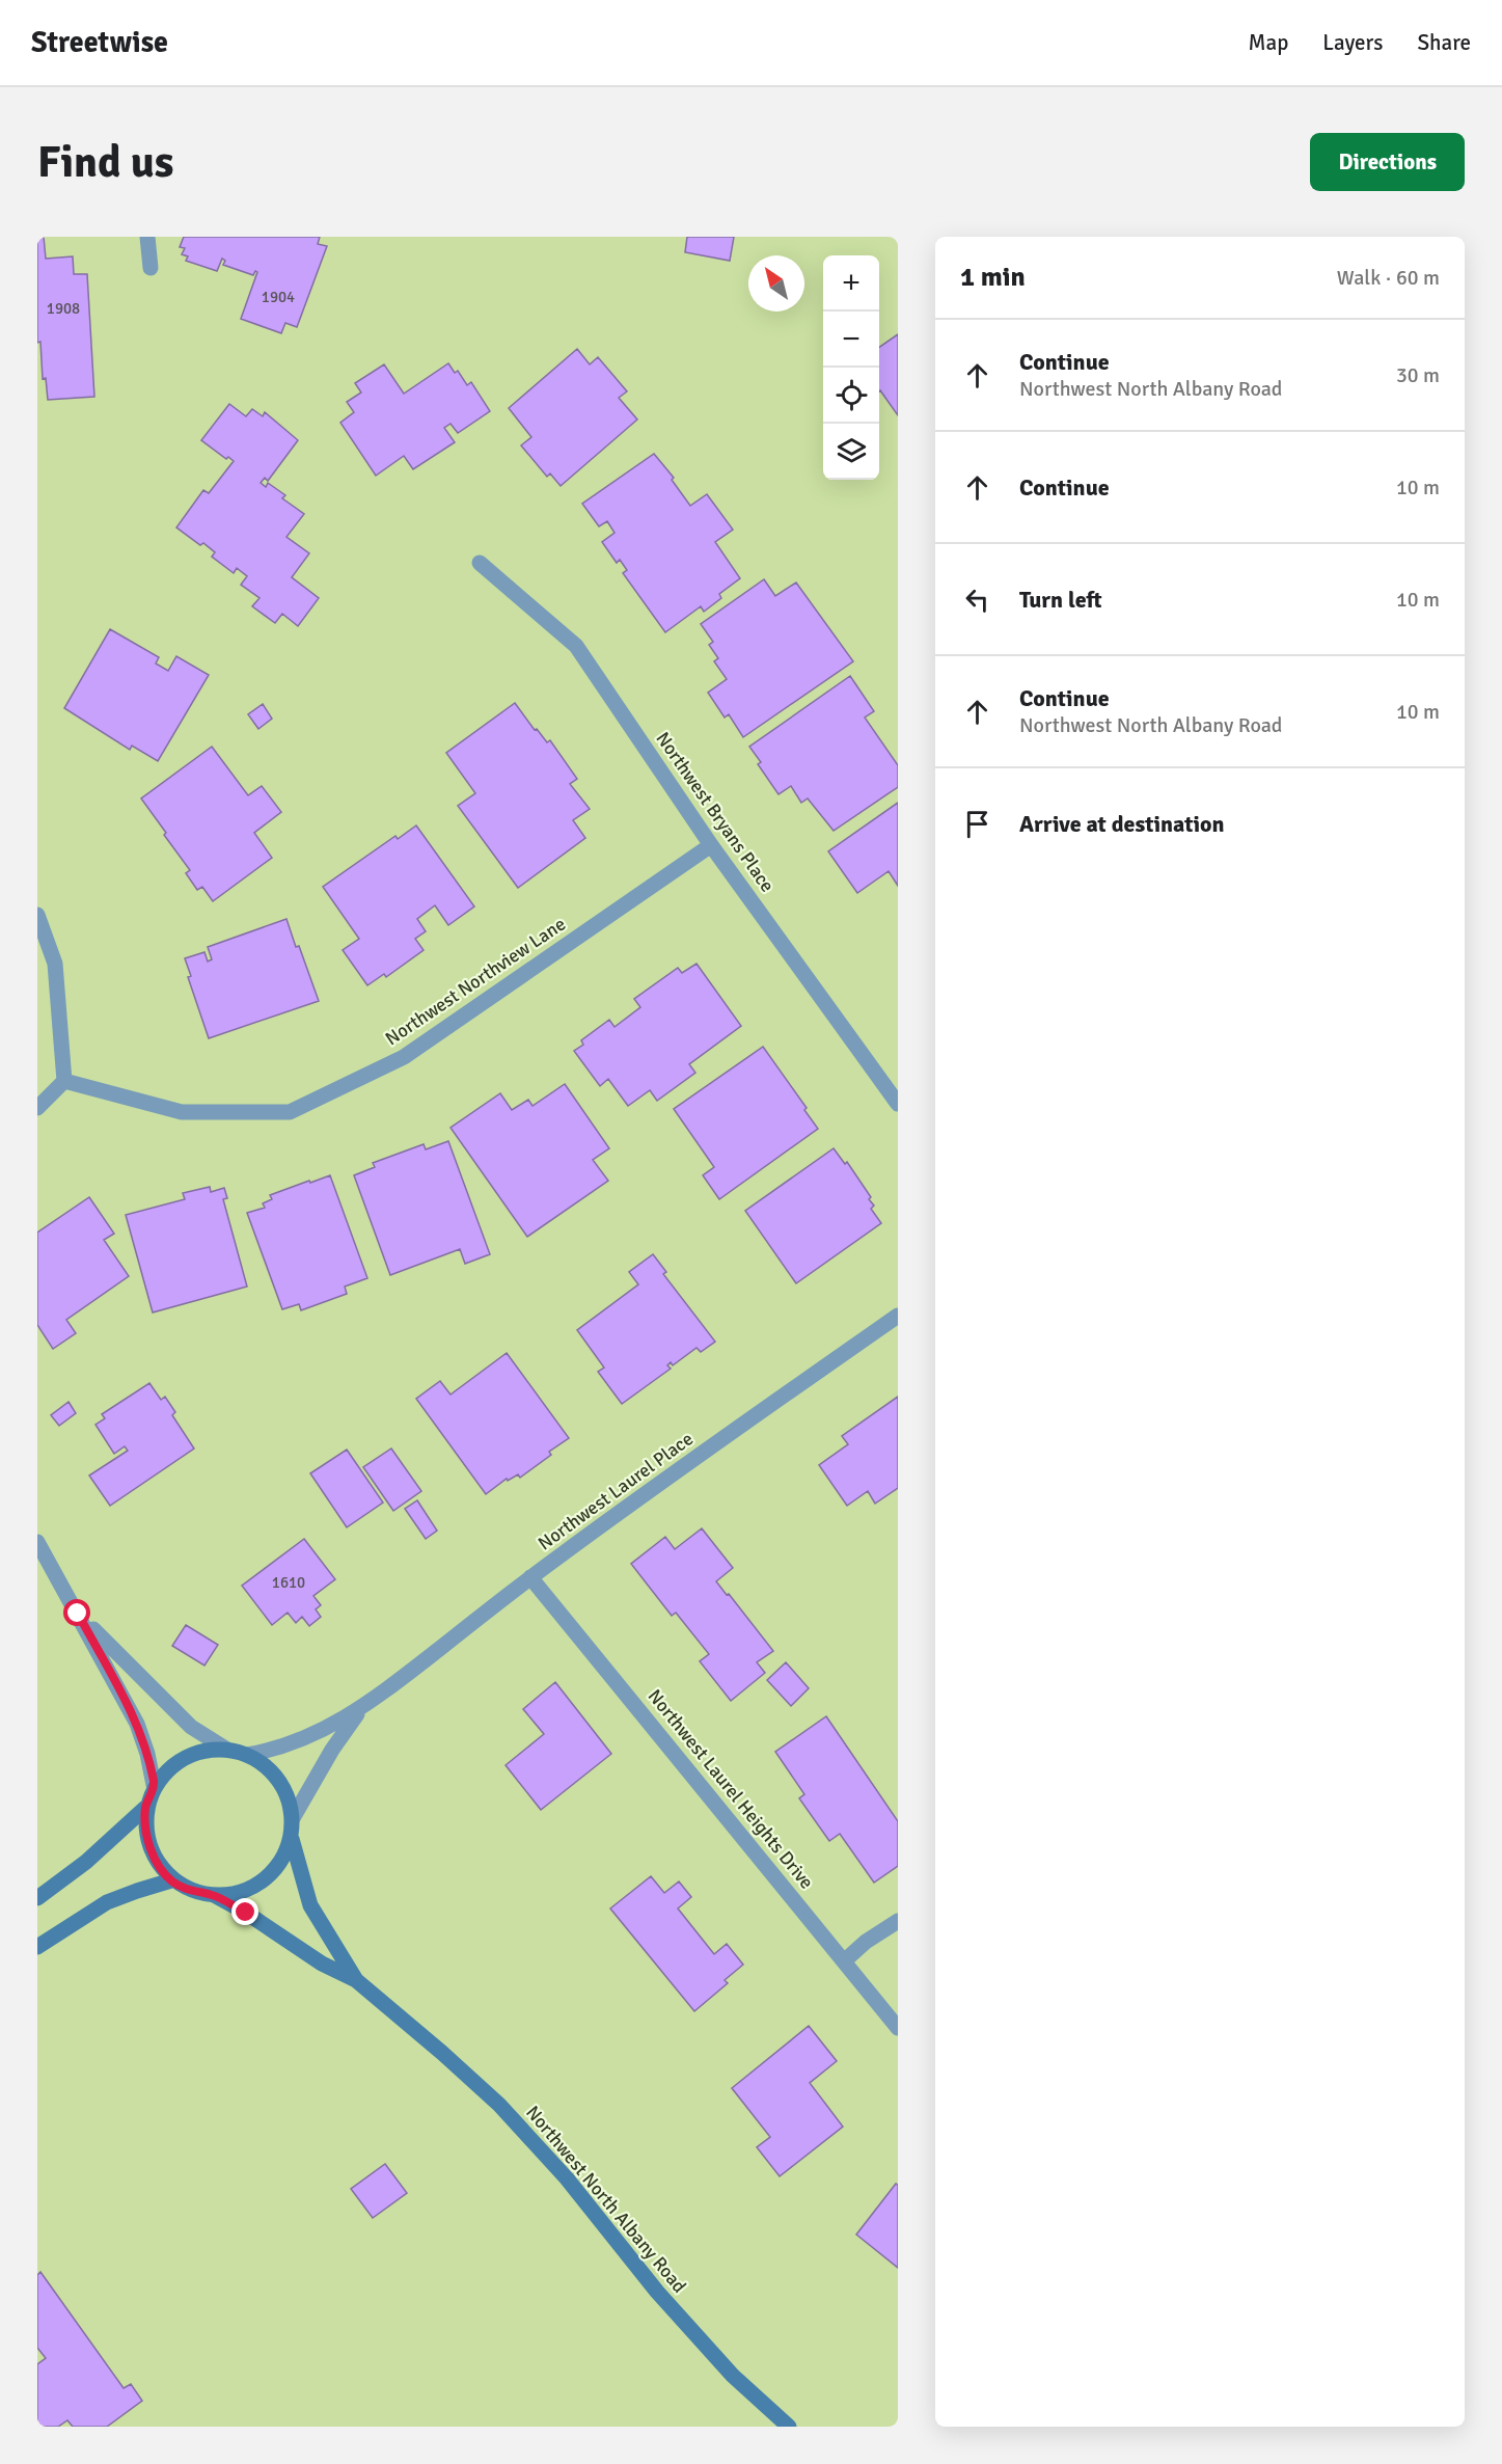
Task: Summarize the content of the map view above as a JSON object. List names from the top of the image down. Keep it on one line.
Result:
{"streets":{"main road":["Northwest North Albany Road"],"street":["Northwest Bryans Place","Northwest Northview Lane","Northwest Laurel Place","Northwest Laurel Heights Drive"]},"crossings":[["Northwest Bryans Place","Northwest Northview Lane"],["Northwest Laurel Place","Northwest Laurel Heights Drive"],["Northwest Laurel Place","Northwest North Albany Road"]],"house_numbers":["1904","1908","1610"],"north":"top left","page":{"header":"Streetwise","nav":["Map","Layers","Share"],"buttons":"Directions","title":"Find us","heading":["1 min","Walk · 60 m"],"map_buttons":["+","−"],"list":[["Continue","Northwest North Albany Road","30 m"],["Continue","10 m"],["Turn left","10 m"],["Continue","Northwest North Albany Road","10 m"],"Arrive at destination"]}}
